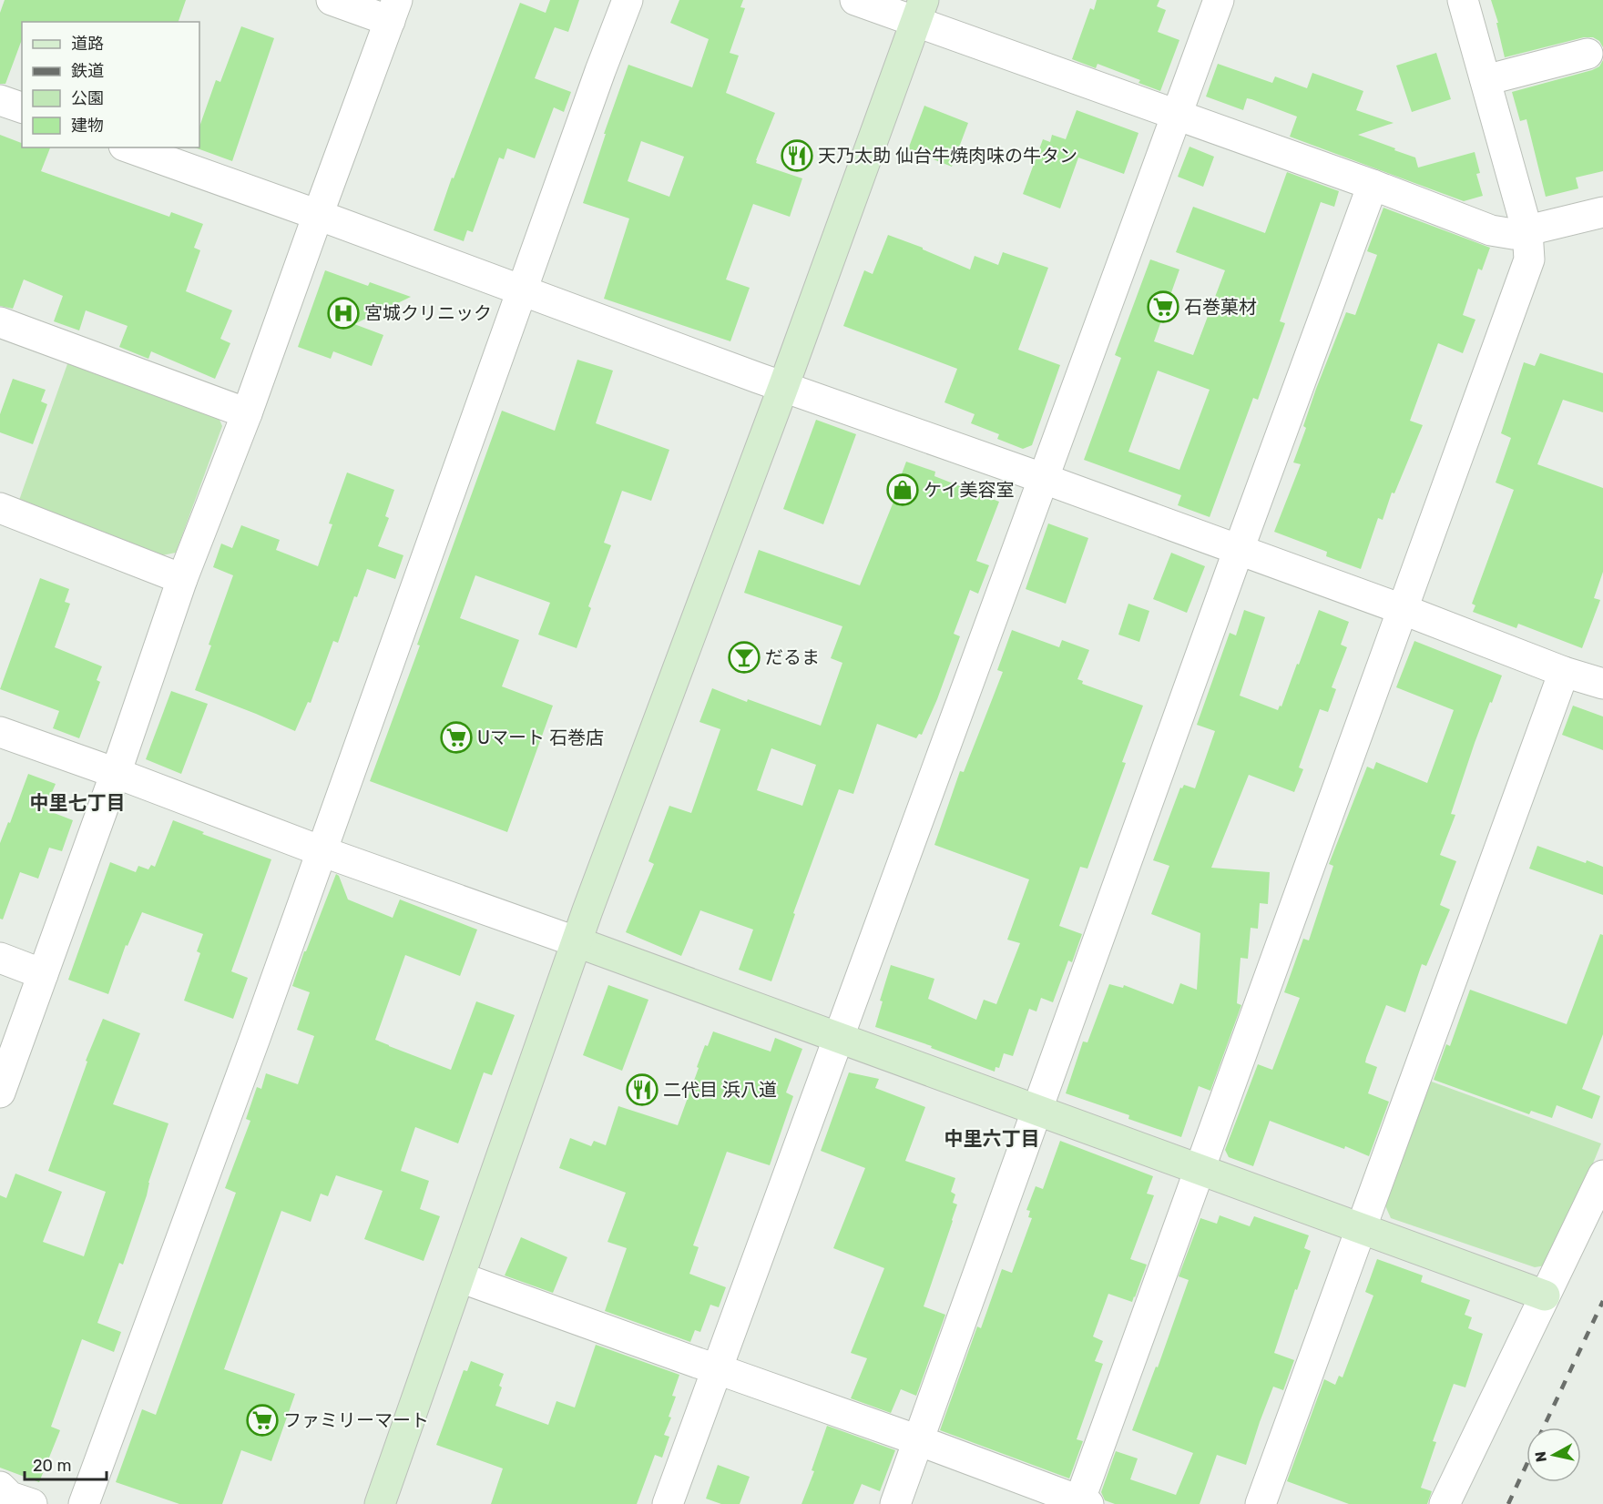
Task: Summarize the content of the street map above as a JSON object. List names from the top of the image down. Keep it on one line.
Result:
{"districts":["中里七丁目","中里六丁目"],"places":{"restaurant":["天乃太助 仙台牛焼肉味の牛タン","二代目 浜八道"],"supermarket":["石巻菓材","Uマート 石巻店","ファミリーマート"],"hospital":["宮城クリニック"],"shop":["ケイ美容室"],"bar":["だるま"]},"legend":["道路","鉄道","公園","建物"],"scale_bar":"20 m","north":"left"}
